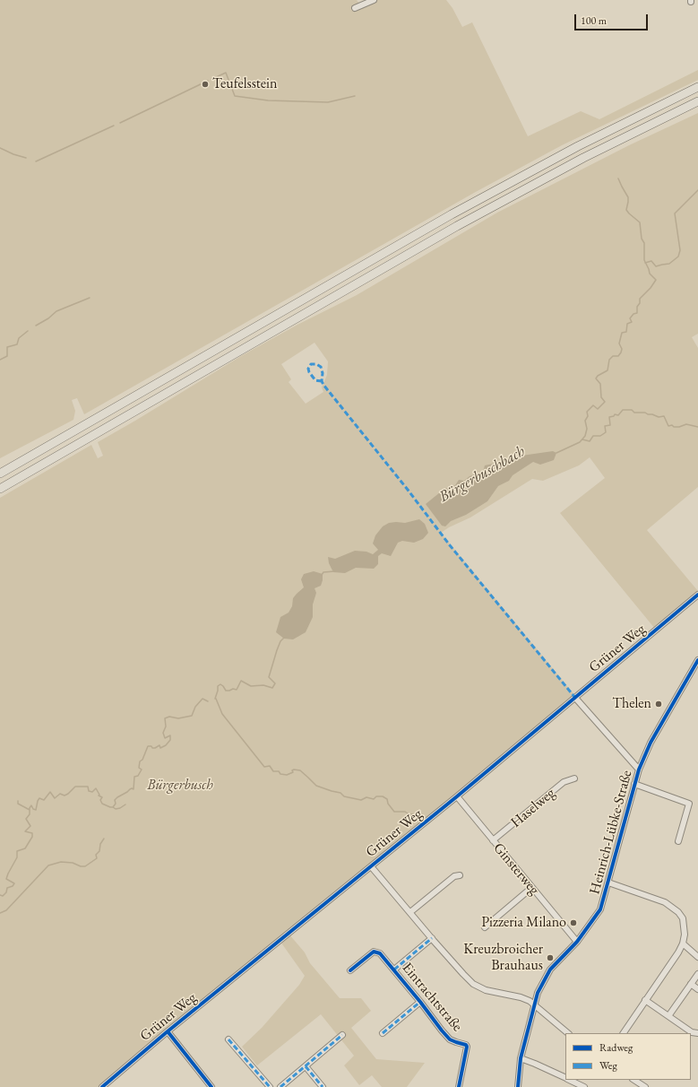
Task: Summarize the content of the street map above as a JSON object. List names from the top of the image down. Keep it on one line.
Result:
{"streets":{"street":["Grüner Weg","Haselweg","Heinrich-Lübke-Straße","Ginsterweg","Eintrachtstraße"]},"crossings":[["Grüner Weg","Ginsterweg"],["Haselweg","Ginsterweg"],["Heinrich-Lübke-Straße","Ginsterweg"]],"water":["Bürgerbuschbach"],"parks":["Bürgerbusch"],"places":["Teufelsstein","Thelen","Pizzeria Milano","Kreuzbroicher Brauhaus"],"legend":["Radweg","Weg"],"scale_bar":"100 m"}
